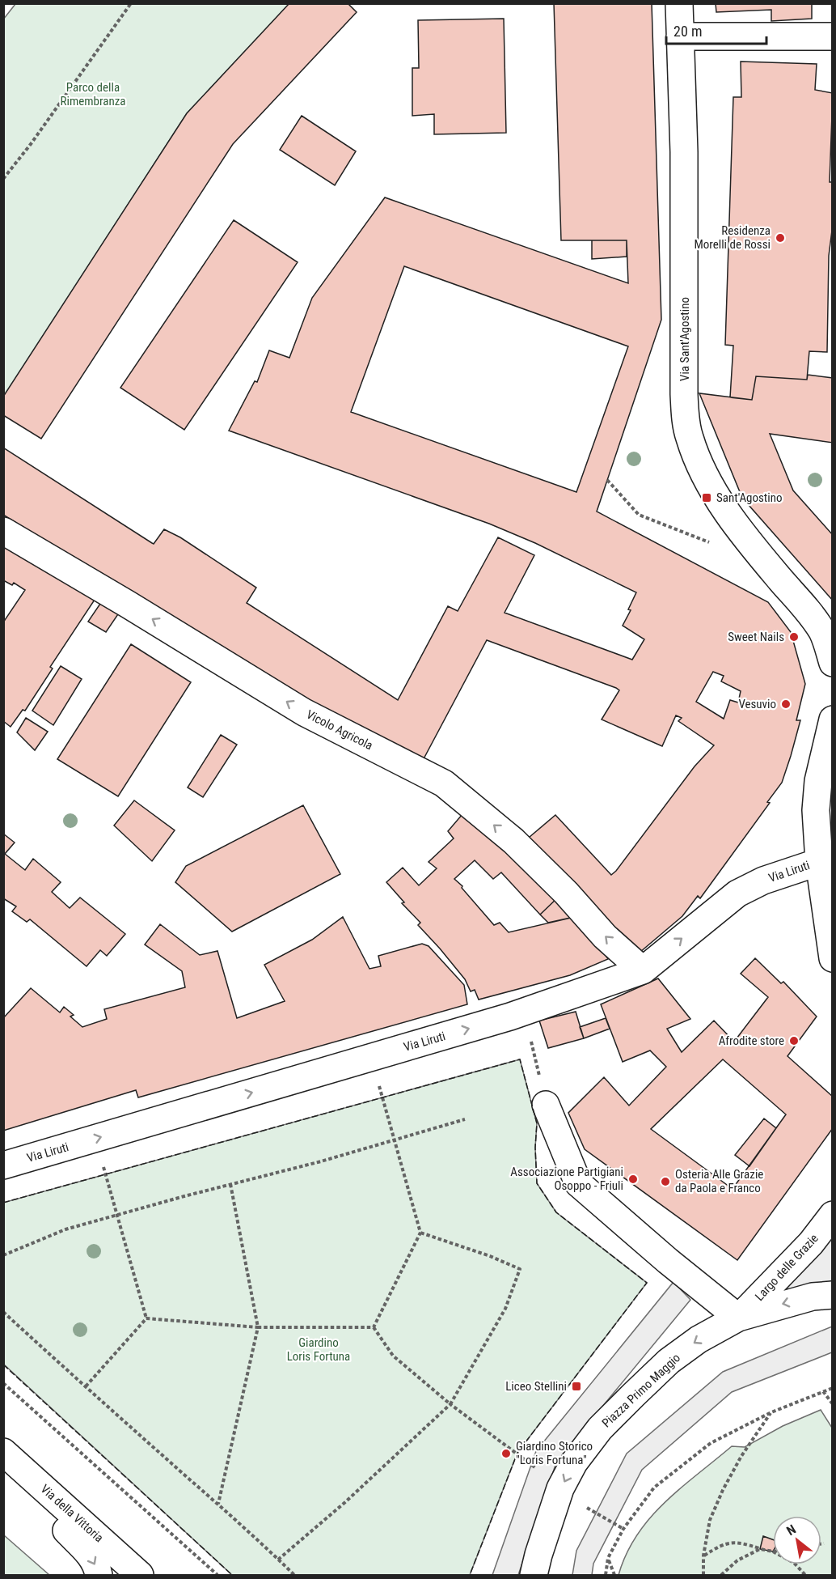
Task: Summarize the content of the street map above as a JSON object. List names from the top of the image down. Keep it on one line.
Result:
{"streets":{"street":["Via Sant'Agostino","Vicolo Agricola","Via Liruti","Largo delle Grazie","Piazza Primo Maggio","Via della Vittoria"]},"crossings":[["Vicolo Agricola","Via Liruti"],["Largo delle Grazie","Piazza Primo Maggio"]],"one_way":["Vicolo Agricola","Via Liruti","Piazza Primo Maggio"],"parks":["Parco della Rimembranza","Giardino Loris Fortuna"],"places":{"other":["Residenza Morelli de Rossi","Sweet Nails","Vesuvio","Afrodite store","Associazione Partigiani Osoppo - Friuli","Osteria Alle Grazie da Paola e Franco","Giardino Storico \"Loris Fortuna\""],"transit":["Sant'Agostino","Liceo Stellini"]},"scale_bar":"20 m","north":"top left"}
